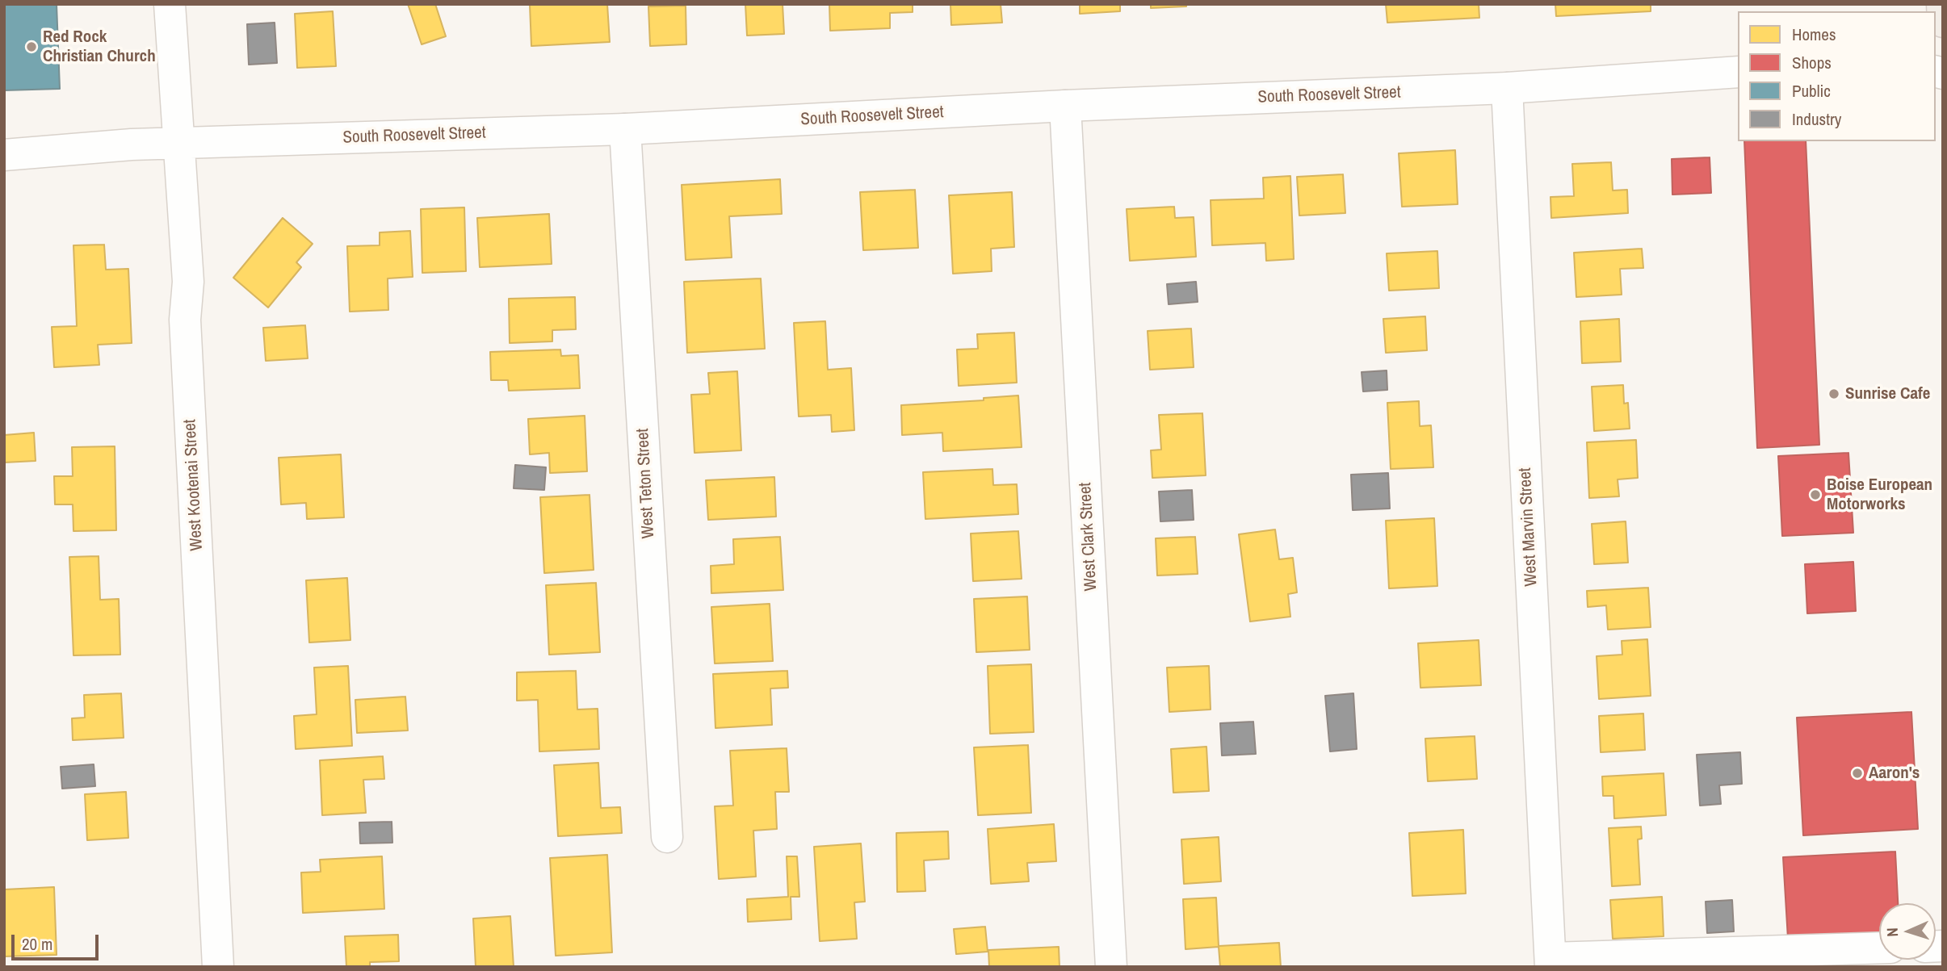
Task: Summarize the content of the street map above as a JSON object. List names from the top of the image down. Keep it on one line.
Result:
{"streets":{"street":["South Roosevelt Street","West Teton Street","West Kootenai Street","West Marvin Street","West Clark Street"]},"crossings":[["South Roosevelt Street","West Teton Street"],["South Roosevelt Street","West Kootenai Street"],["South Roosevelt Street","West Marvin Street"],["South Roosevelt Street","West Clark Street"]],"places":["Red Rock Christian Church","Sunrise Cafe","Boise European Motorworks","Aaron's"],"legend":["Homes","Shops","Public","Industry"],"scale_bar":"20 m","north":"left"}
